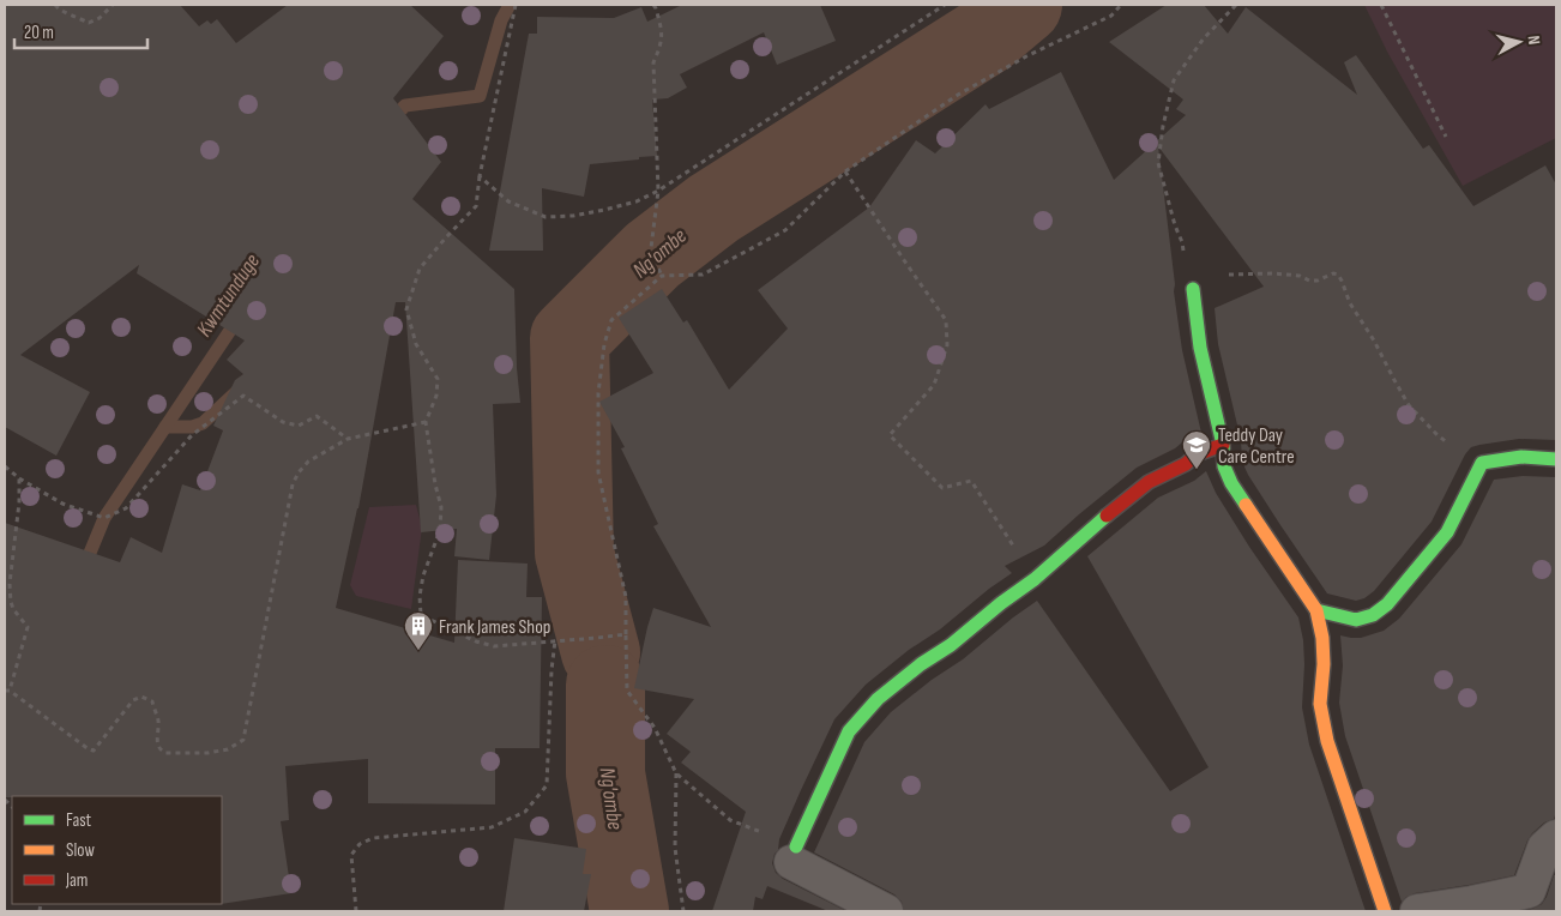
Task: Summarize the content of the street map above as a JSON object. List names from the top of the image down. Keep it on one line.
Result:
{"water":["Ng'ombe","Kwmtunduge"],"places":{"school or university":["Teddy Day Care Centre"],"building":["Frank James Shop"]},"legend":["Fast","Slow","Jam"],"scale_bar":"20 m","north":"right"}
